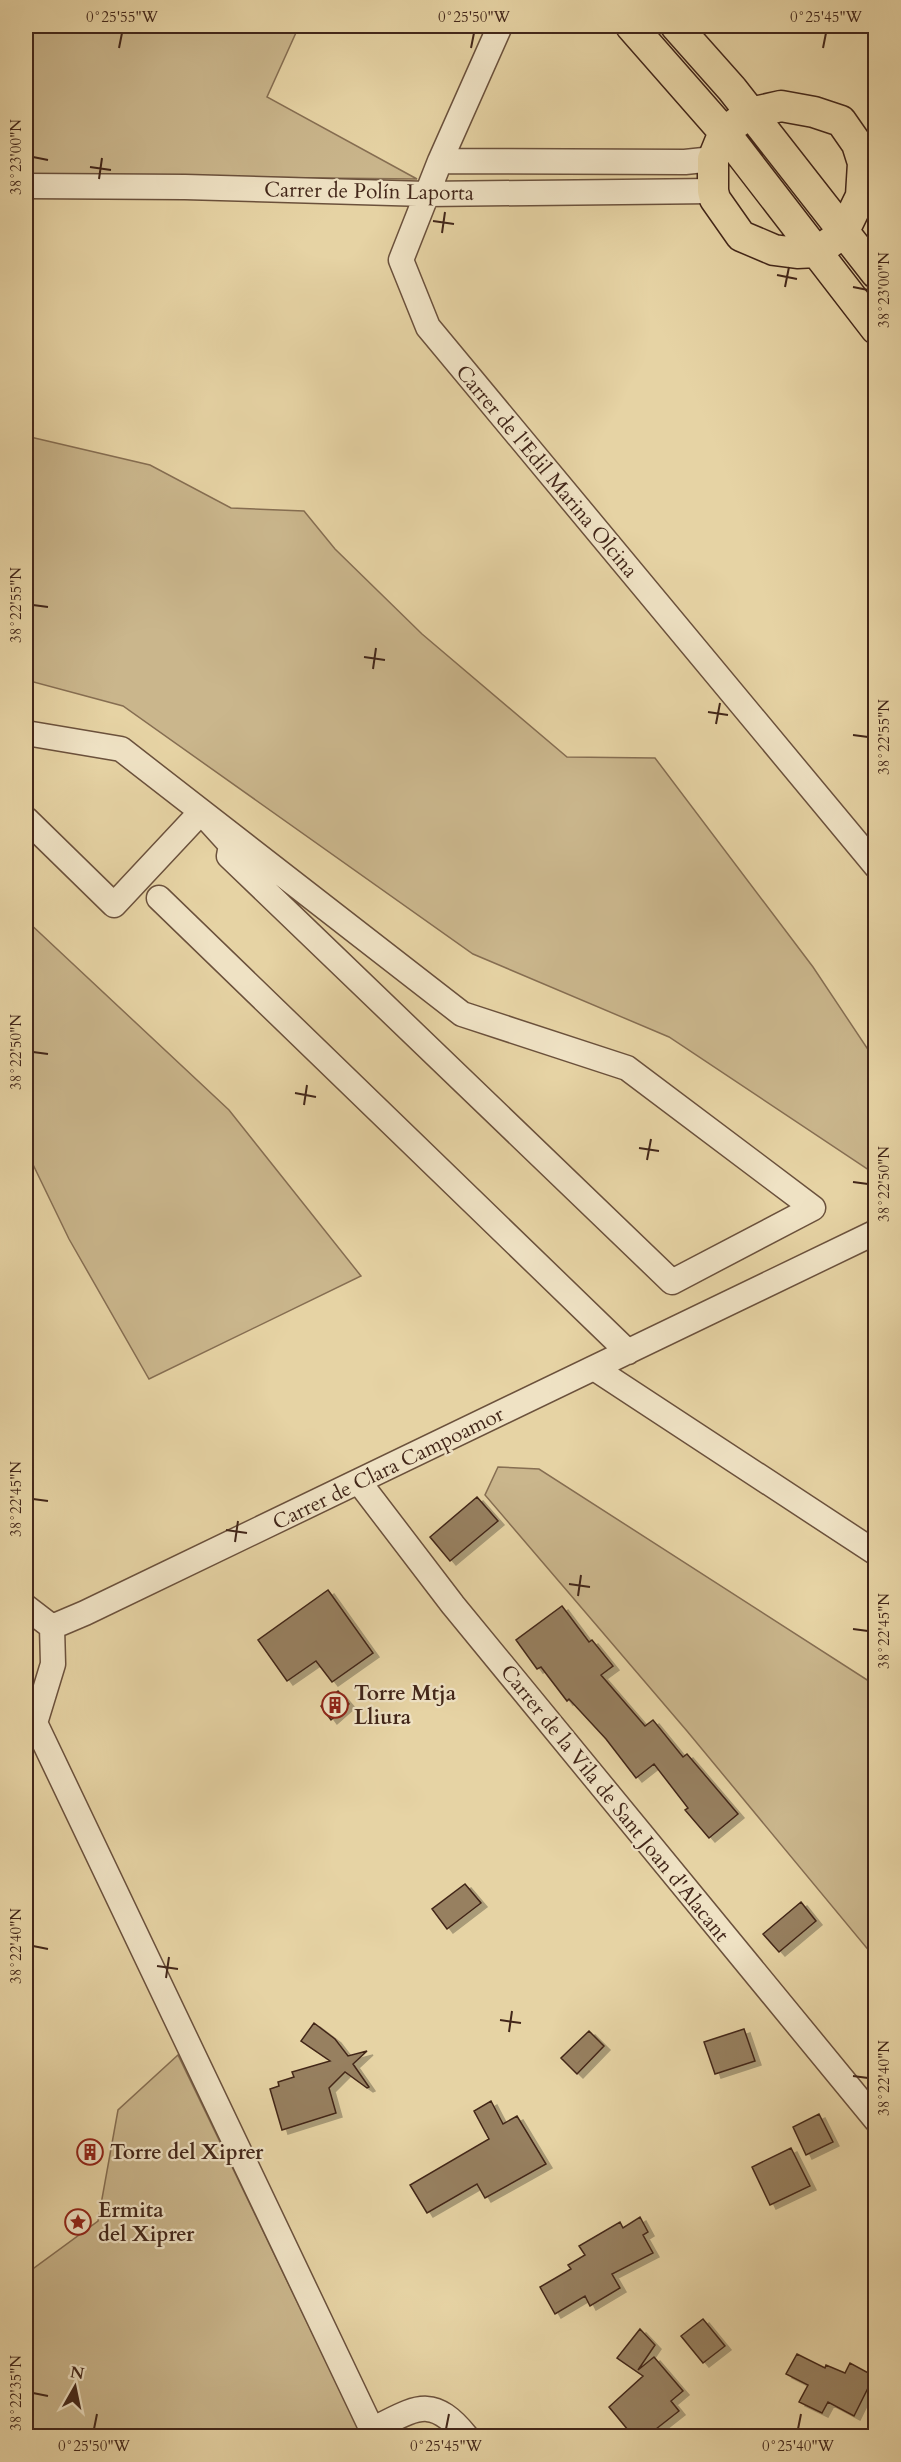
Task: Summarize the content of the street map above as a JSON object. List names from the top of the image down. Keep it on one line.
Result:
{"streets":{"street":["Carrer de Polín Laporta","Carrer de l'Edil Marina Olcina","Carrer de Clara Campoamor","Carrer de la Vila de Sant Joan d'Alacant"]},"crossings":[["Carrer de Polín Laporta","Carrer de l'Edil Marina Olcina"],["Carrer de Clara Campoamor","Carrer de la Vila de Sant Joan d'Alacant"]],"places":{"building":["Torre Mtja Lliura","Torre del Xiprer"],"place":["Ermita del Xiprer"]},"north":"top","coordinates":["0°25'55\"W","0°25'50\"W","0°25'45\"W","38°23'00\"N","38°22'55\"N","38°22'50\"N","38°22'45\"N","38°22'40\"N","38°22'35\"N","0°25'40\"W"]}
